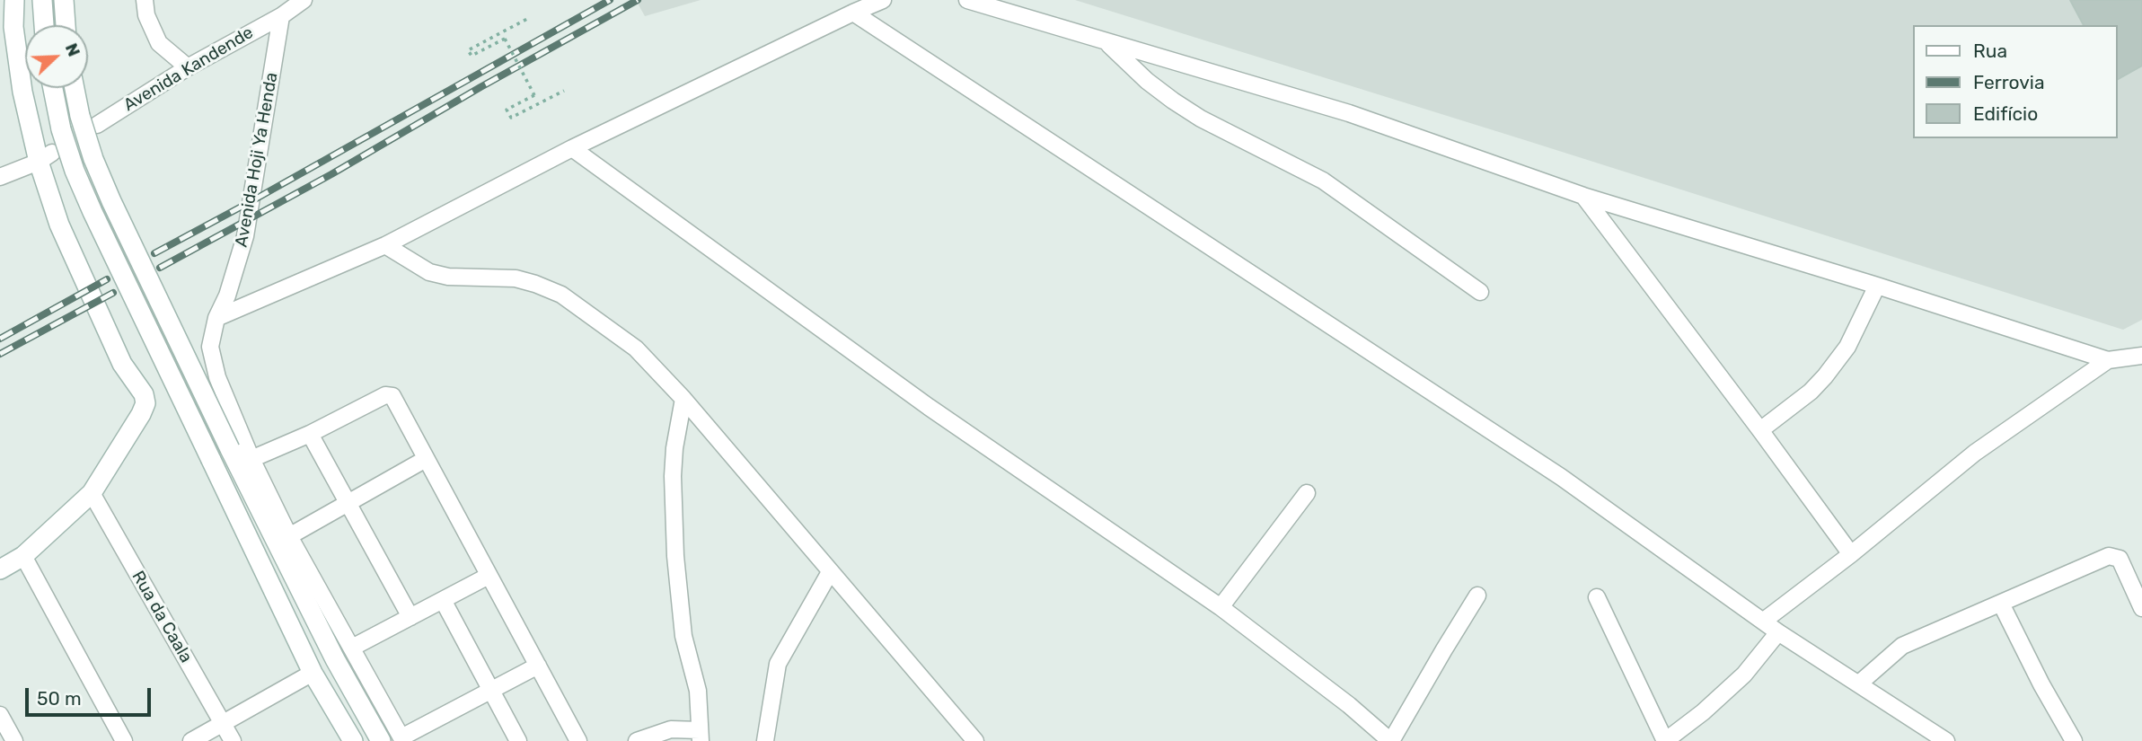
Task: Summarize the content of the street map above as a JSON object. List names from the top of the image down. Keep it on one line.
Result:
{"streets":{"street":["Avenida Kandende","Avenida Hoji Ya Henda","Rua da Caala"]},"crossings":[["Avenida Kandende","Avenida Hoji Ya Henda"]],"legend":["Rua","Ferrovia","Edifício"],"scale_bar":"50 m","north":"top right"}
